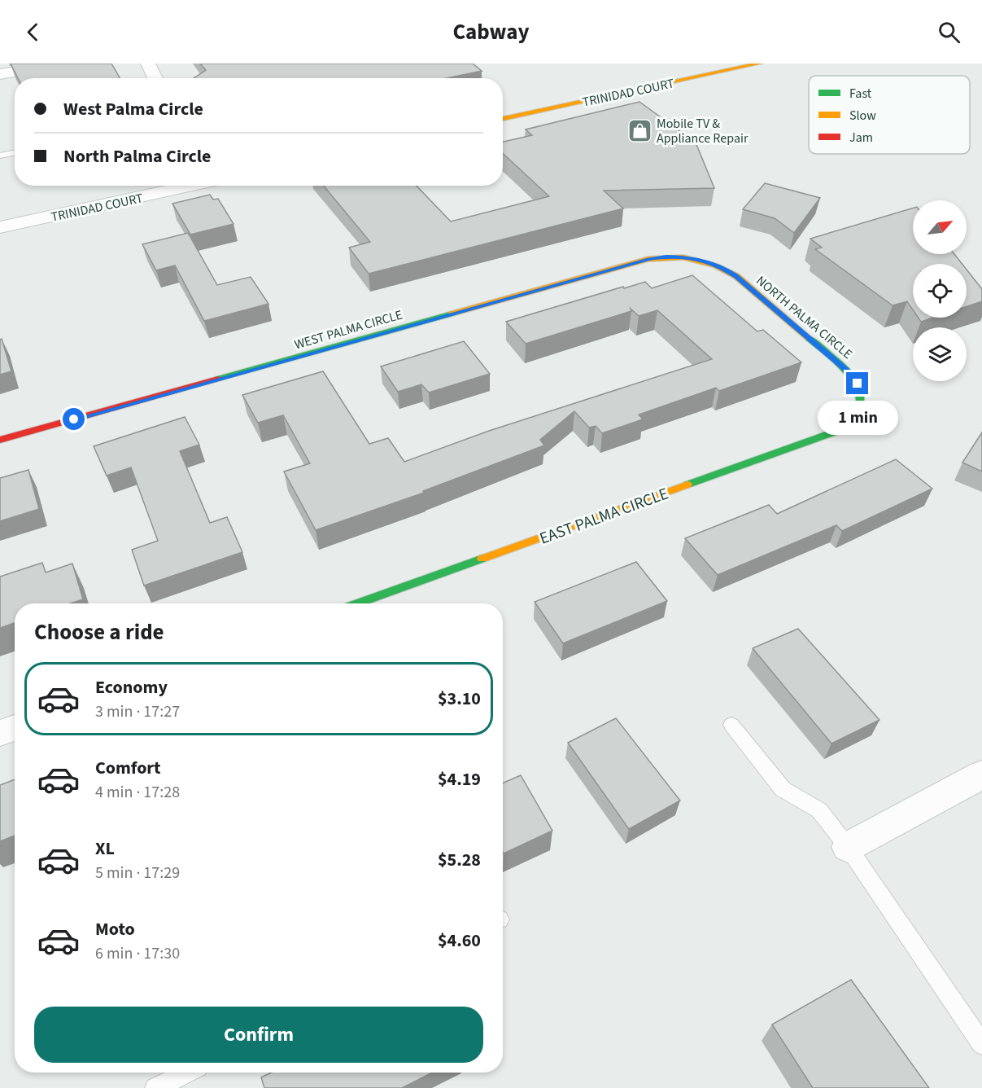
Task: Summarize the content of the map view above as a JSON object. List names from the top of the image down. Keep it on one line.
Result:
{"streets":{"street":["TRINIDAD COURT","NORTH PALMA CIRCLE","WEST PALMA CIRCLE","EAST PALMA CIRCLE"]},"crossings":[["NORTH PALMA CIRCLE","WEST PALMA CIRCLE"],["NORTH PALMA CIRCLE","EAST PALMA CIRCLE"]],"places":{"shop":["Mobile TV & Appliance Repair"]},"legend":["Fast","Slow","Jam"],"north":"top right","page":{"header":"Cabway","banner":["West Palma Circle","North Palma Circle"],"bubble":"1 min","heading":"Choose a ride","list":[{"name":"Economy","note":"3 min · 17:27","value":"$3.10"},{"name":"Comfort","note":"4 min · 17:28","value":"$4.19"},{"name":"XL","note":"5 min · 17:29","value":"$5.28"},{"name":"Moto","note":"6 min · 17:30","value":"$4.60"}],"buttons":"Confirm"}}
